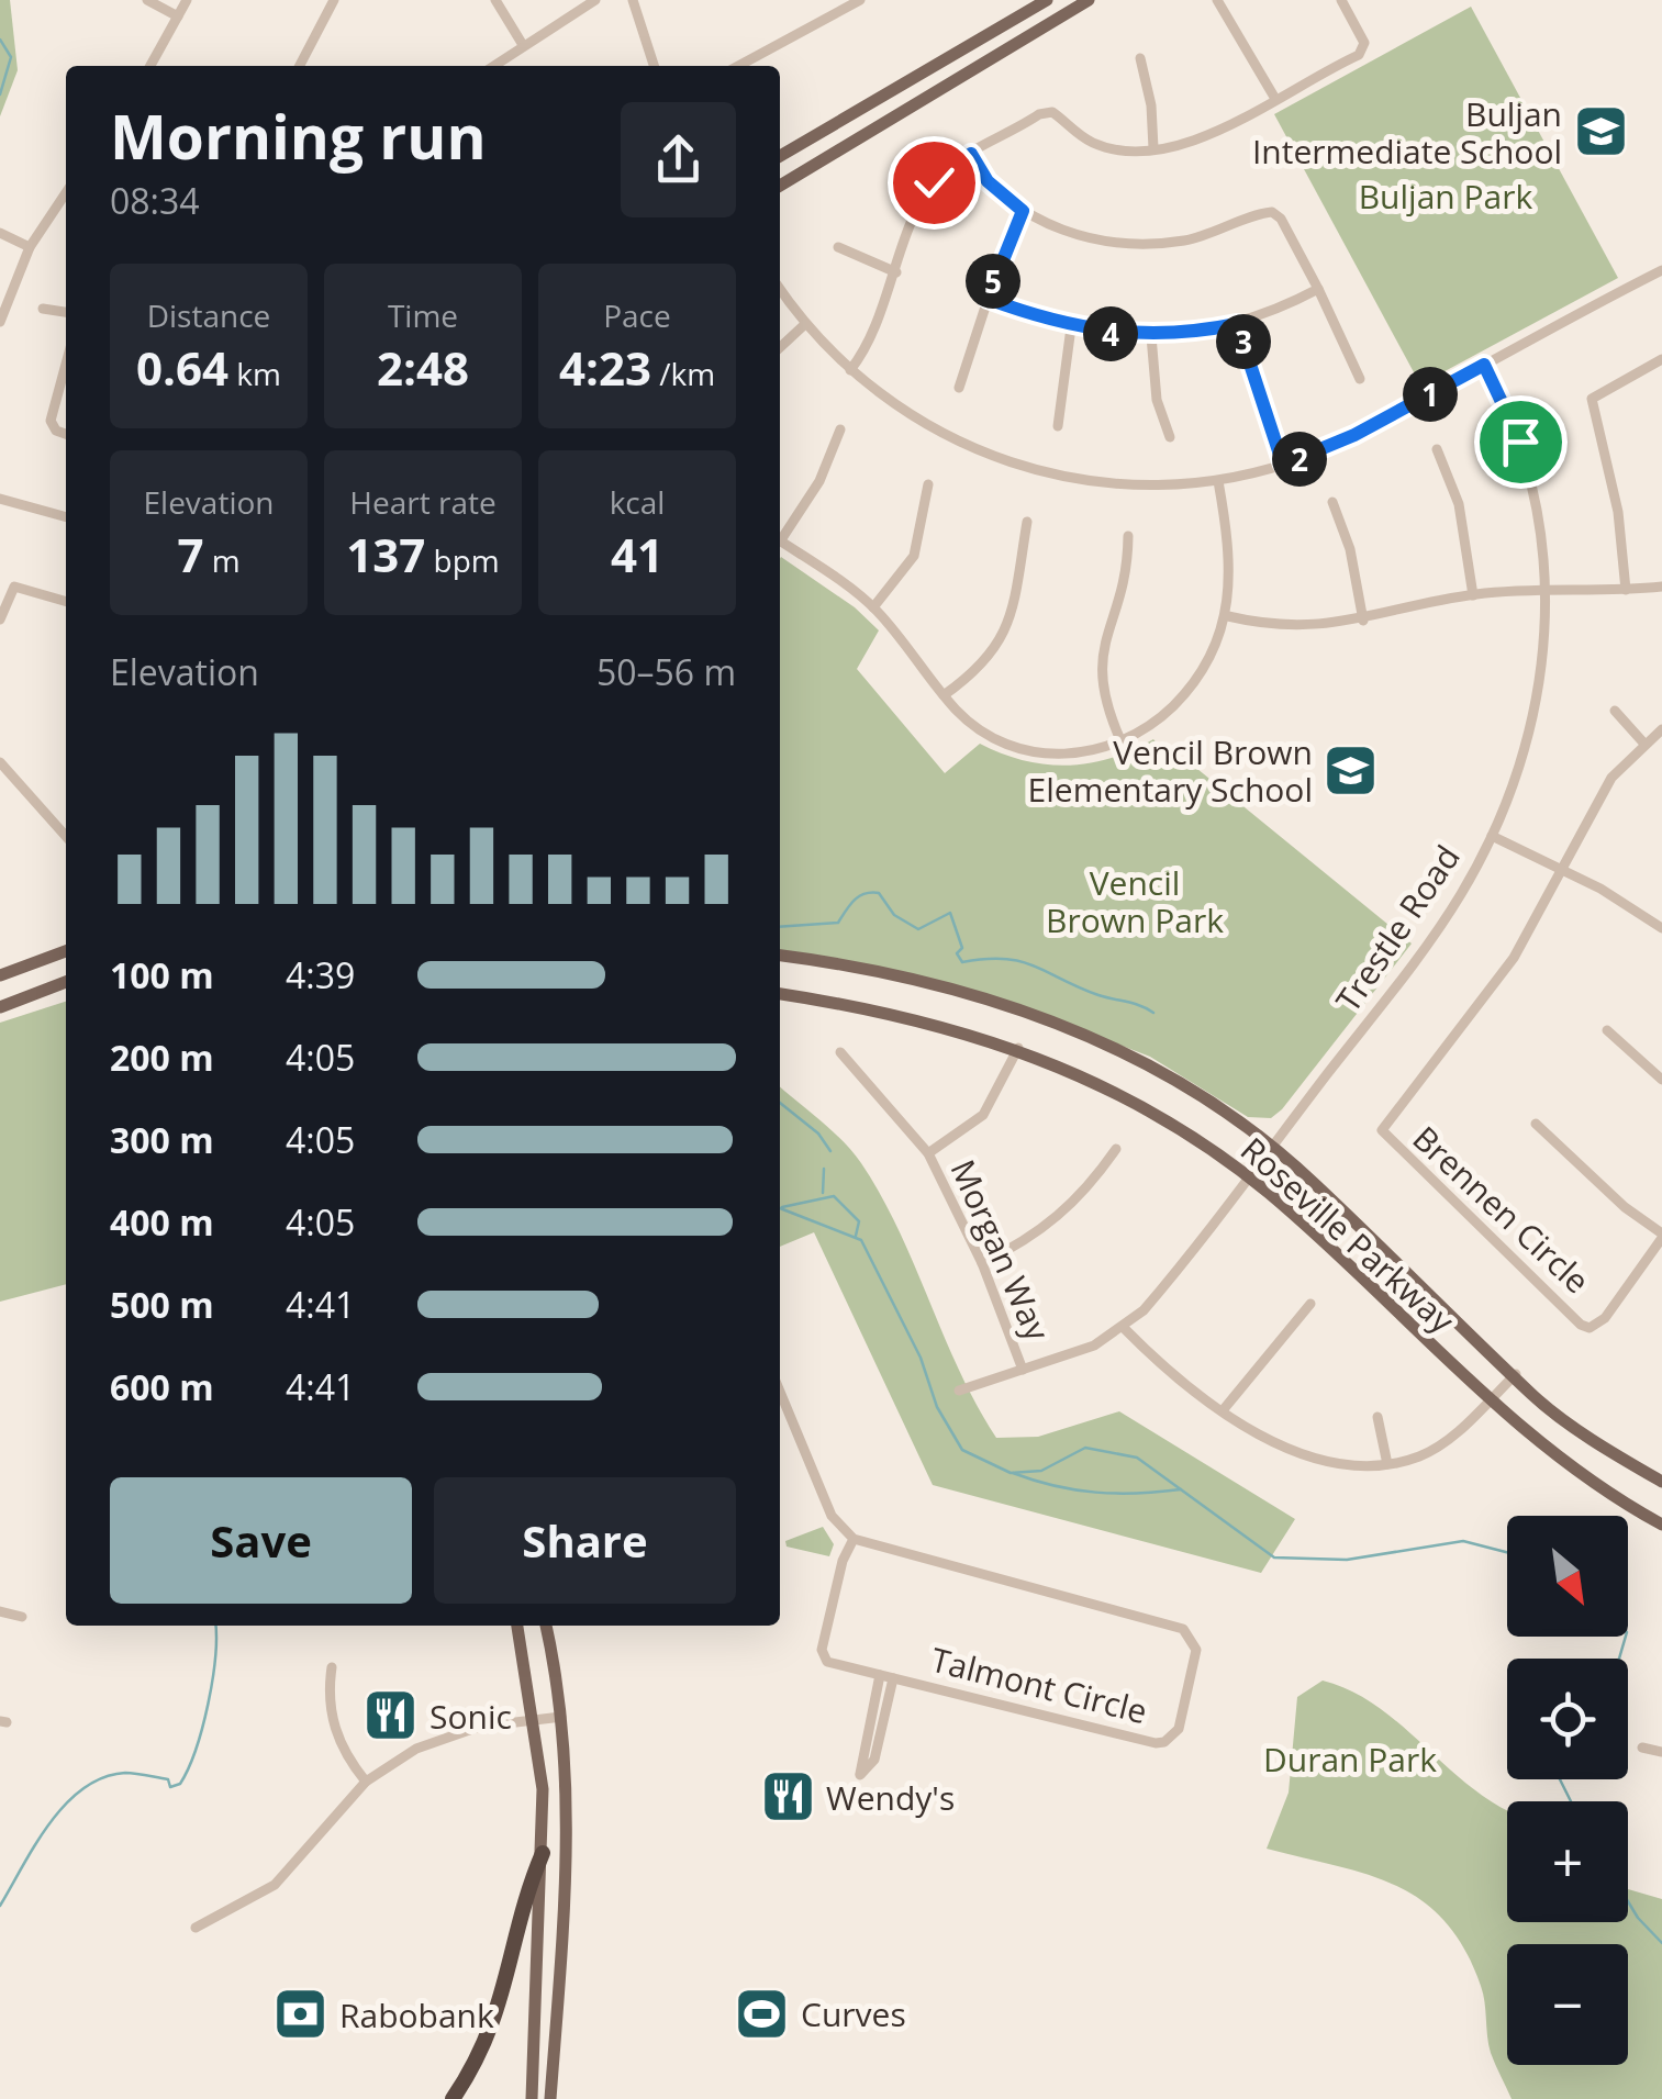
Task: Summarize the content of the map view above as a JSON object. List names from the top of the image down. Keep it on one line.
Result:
{"streets":{"main road":["Roseville Parkway"],"street":["Trestle Road","Brennen Circle","Morgan Way","Talmont Circle"]},"crossings":[["Trestle Road","Roseville Parkway"],["Trestle Road","Morgan Way"]],"parks":["Buljan Park","Vencil Brown Park","Duran Park"],"places":{"school or university":["Buljan Intermediate School","Vencil Brown Elementary School"],"restaurant":["Sonic","Wendy's"],"sports":["Curves"],"bank":["Rabobank"]},"north":"bottom right","page":{"heading":["Morning run","08:34"],"stats":[["Distance","0.64 km"],["Time","2:48"],["Pace","4:23 /km"],["Elevation","7 m"],["Heart rate","137 bpm"],["kcal","41"]],"pins":["5","4","3","1","2"],"chart":["Elevation","50–56 m"],"list":[{"name":"100 m","note":"4:39"},{"name":"200 m","note":"4:05"},{"name":"300 m","note":"4:05"},{"name":"400 m","note":"4:05"},{"name":"500 m","note":"4:41"},{"name":"600 m","note":"4:41"}],"buttons":["Save","Share"],"map_buttons":["+","−"]}}
